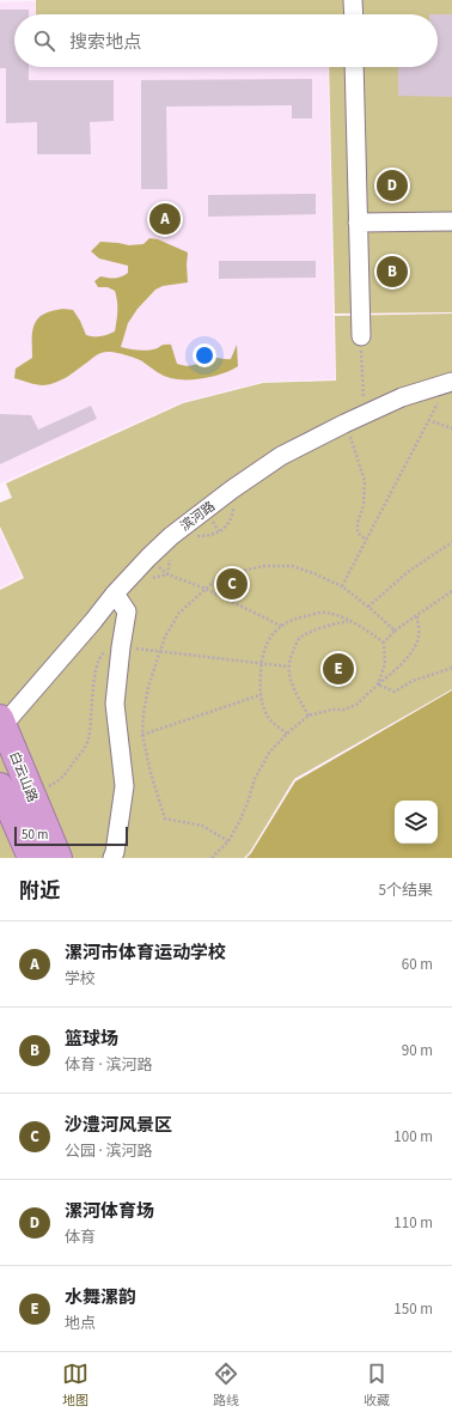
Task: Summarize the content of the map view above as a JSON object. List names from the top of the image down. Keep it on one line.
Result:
{"streets":{"highway":["白云山路"],"street":["滨河路"]},"crossings":[["滨河路","白云山路"]],"scale_bar":"50 m","page":{"search":"搜索地点","pins":["D","A","B","C","E"],"scale":"50 m","heading":["附近","5个结果"],"list":[{"mark":"A","name":"漯河市体育运动学校","note":"学校","value":"60 m"},{"mark":"B","name":"篮球场","note":"体育 · 滨河路","value":"90 m"},{"mark":"C","name":"沙澧河风景区","note":"公园 · 滨河路","value":"100 m"},{"mark":"D","name":"漯河体育场","note":"体育","value":"110 m"},{"mark":"E","name":"水舞漯韵","note":"地点","value":"150 m"}],"nav":["地图","路线","收藏"]}}
